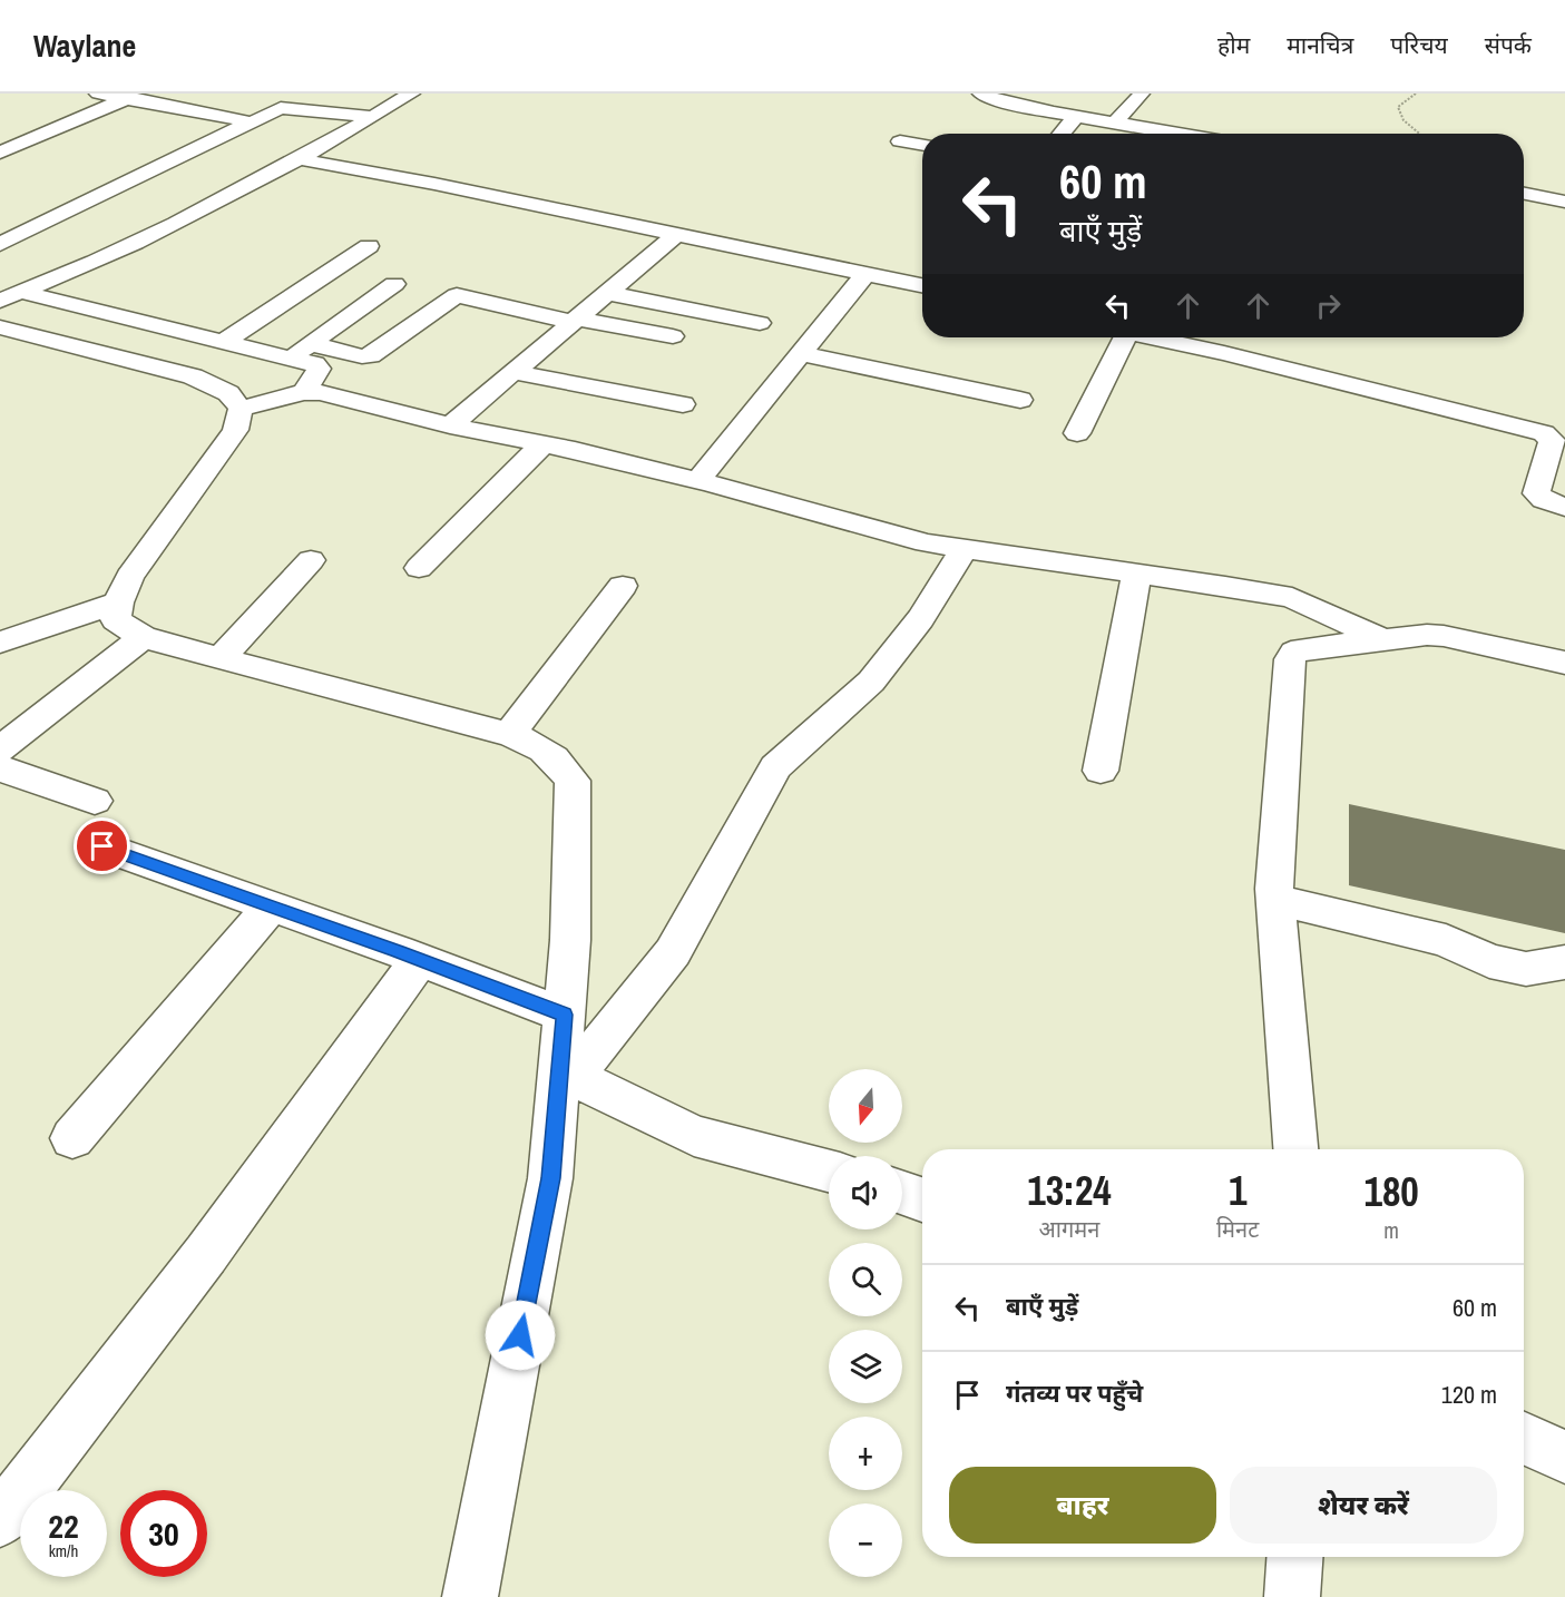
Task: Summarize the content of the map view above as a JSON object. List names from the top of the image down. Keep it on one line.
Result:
{"north":"bottom","page":{"header":"Waylane","nav":["होम","मानचित्र","परिचय","संपर्क"],"turn":["60 m","बाएँ मुड़ें"],"map_buttons":["+","−"],"eta":["13:24","आगमन","1","मिनट","180","m"],"list":[{"name":"बाएँ मुड़ें","value":"60 m"},{"name":"गंतव्य पर पहुँचे","value":"120 m"}],"buttons":["बाहर","शेयर करें"],"speed":"22 km/h","limit":"30"}}
